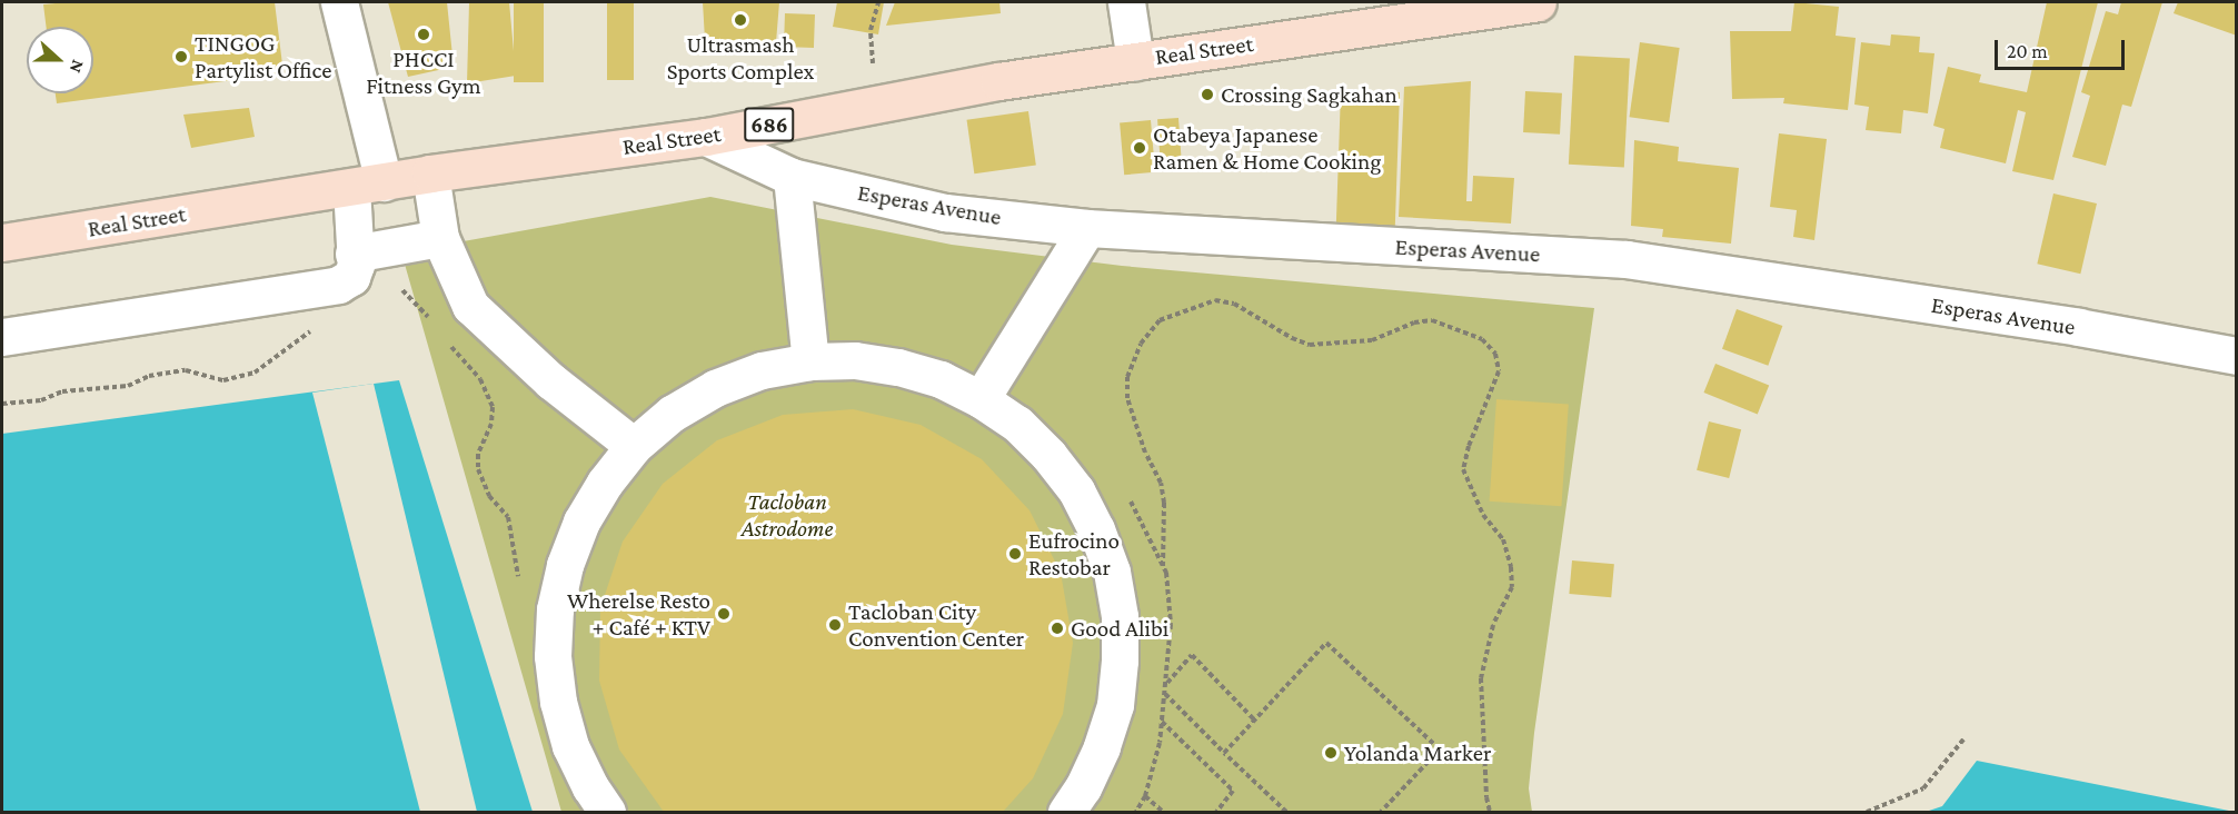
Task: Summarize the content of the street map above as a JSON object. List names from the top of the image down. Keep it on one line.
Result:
{"streets":{"main road":["Real Street","686"],"street":["Esperas Avenue"]},"crossings":[["Real Street","Esperas Avenue"]],"parks":["Tacloban Astrodome"],"places":["Ultrasmash Sports Complex","PHCCI Fitness Gym","TINGOG Partylist Office","Crossing Sagkahan","Otabeya Japanese Ramen & Home Cooking","Eufrocino Restobar","Wherelse Resto + Café + KTV","Tacloban City Convention Center","Good Alibi","Yolanda Marker"],"scale_bar":"20 m","north":"right"}
